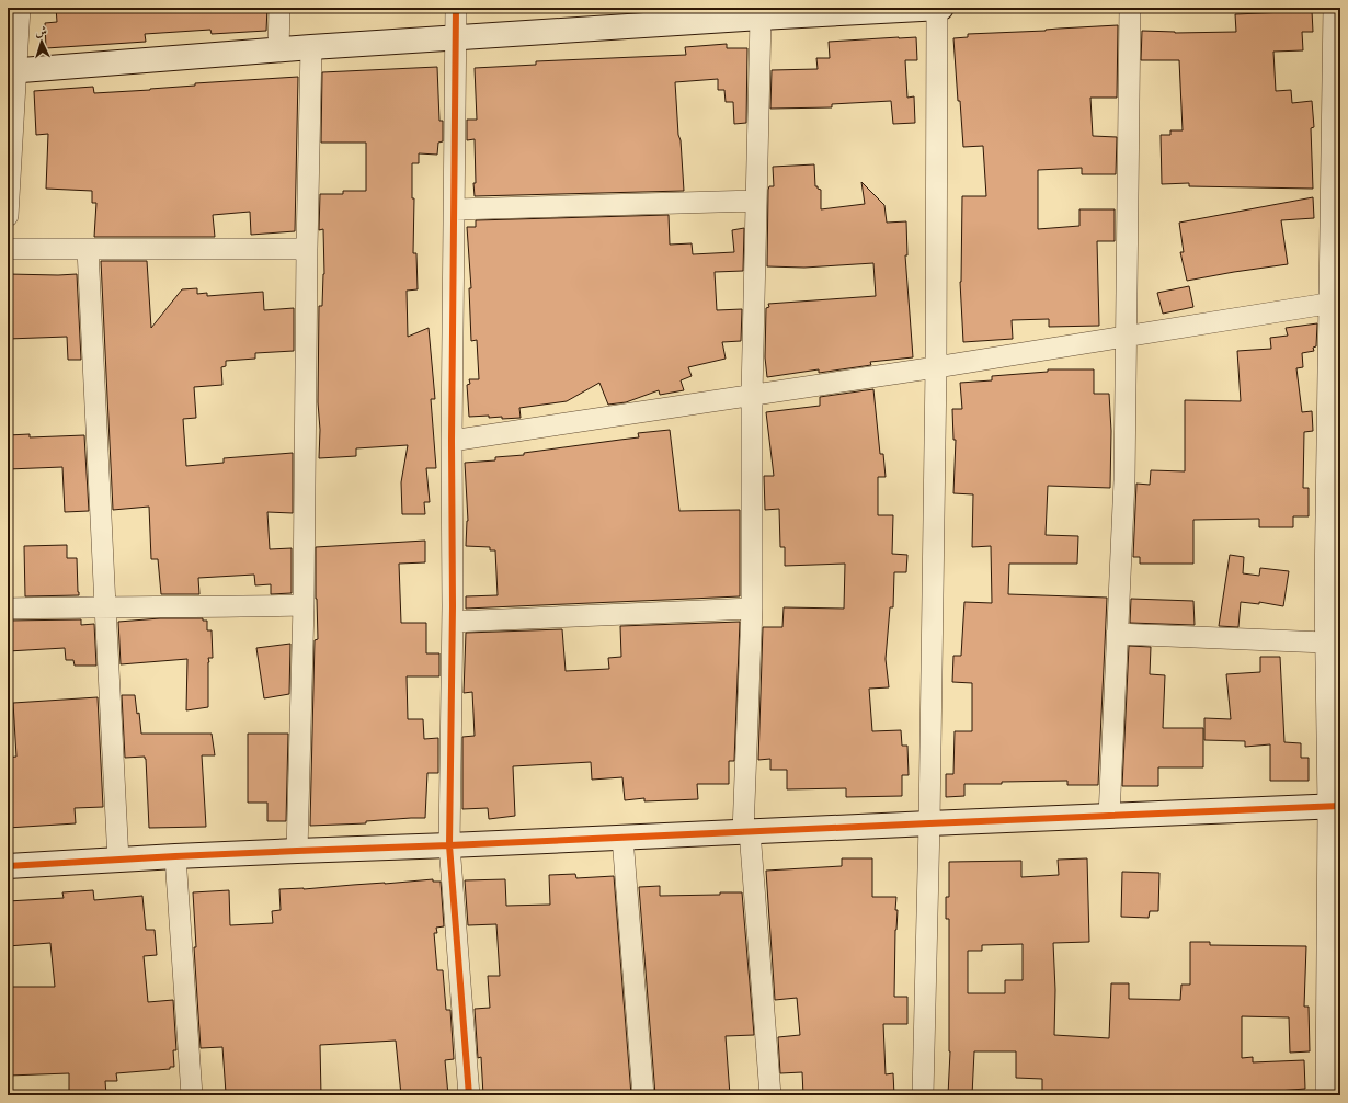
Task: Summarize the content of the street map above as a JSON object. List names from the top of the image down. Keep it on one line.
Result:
{"north":"top"}
